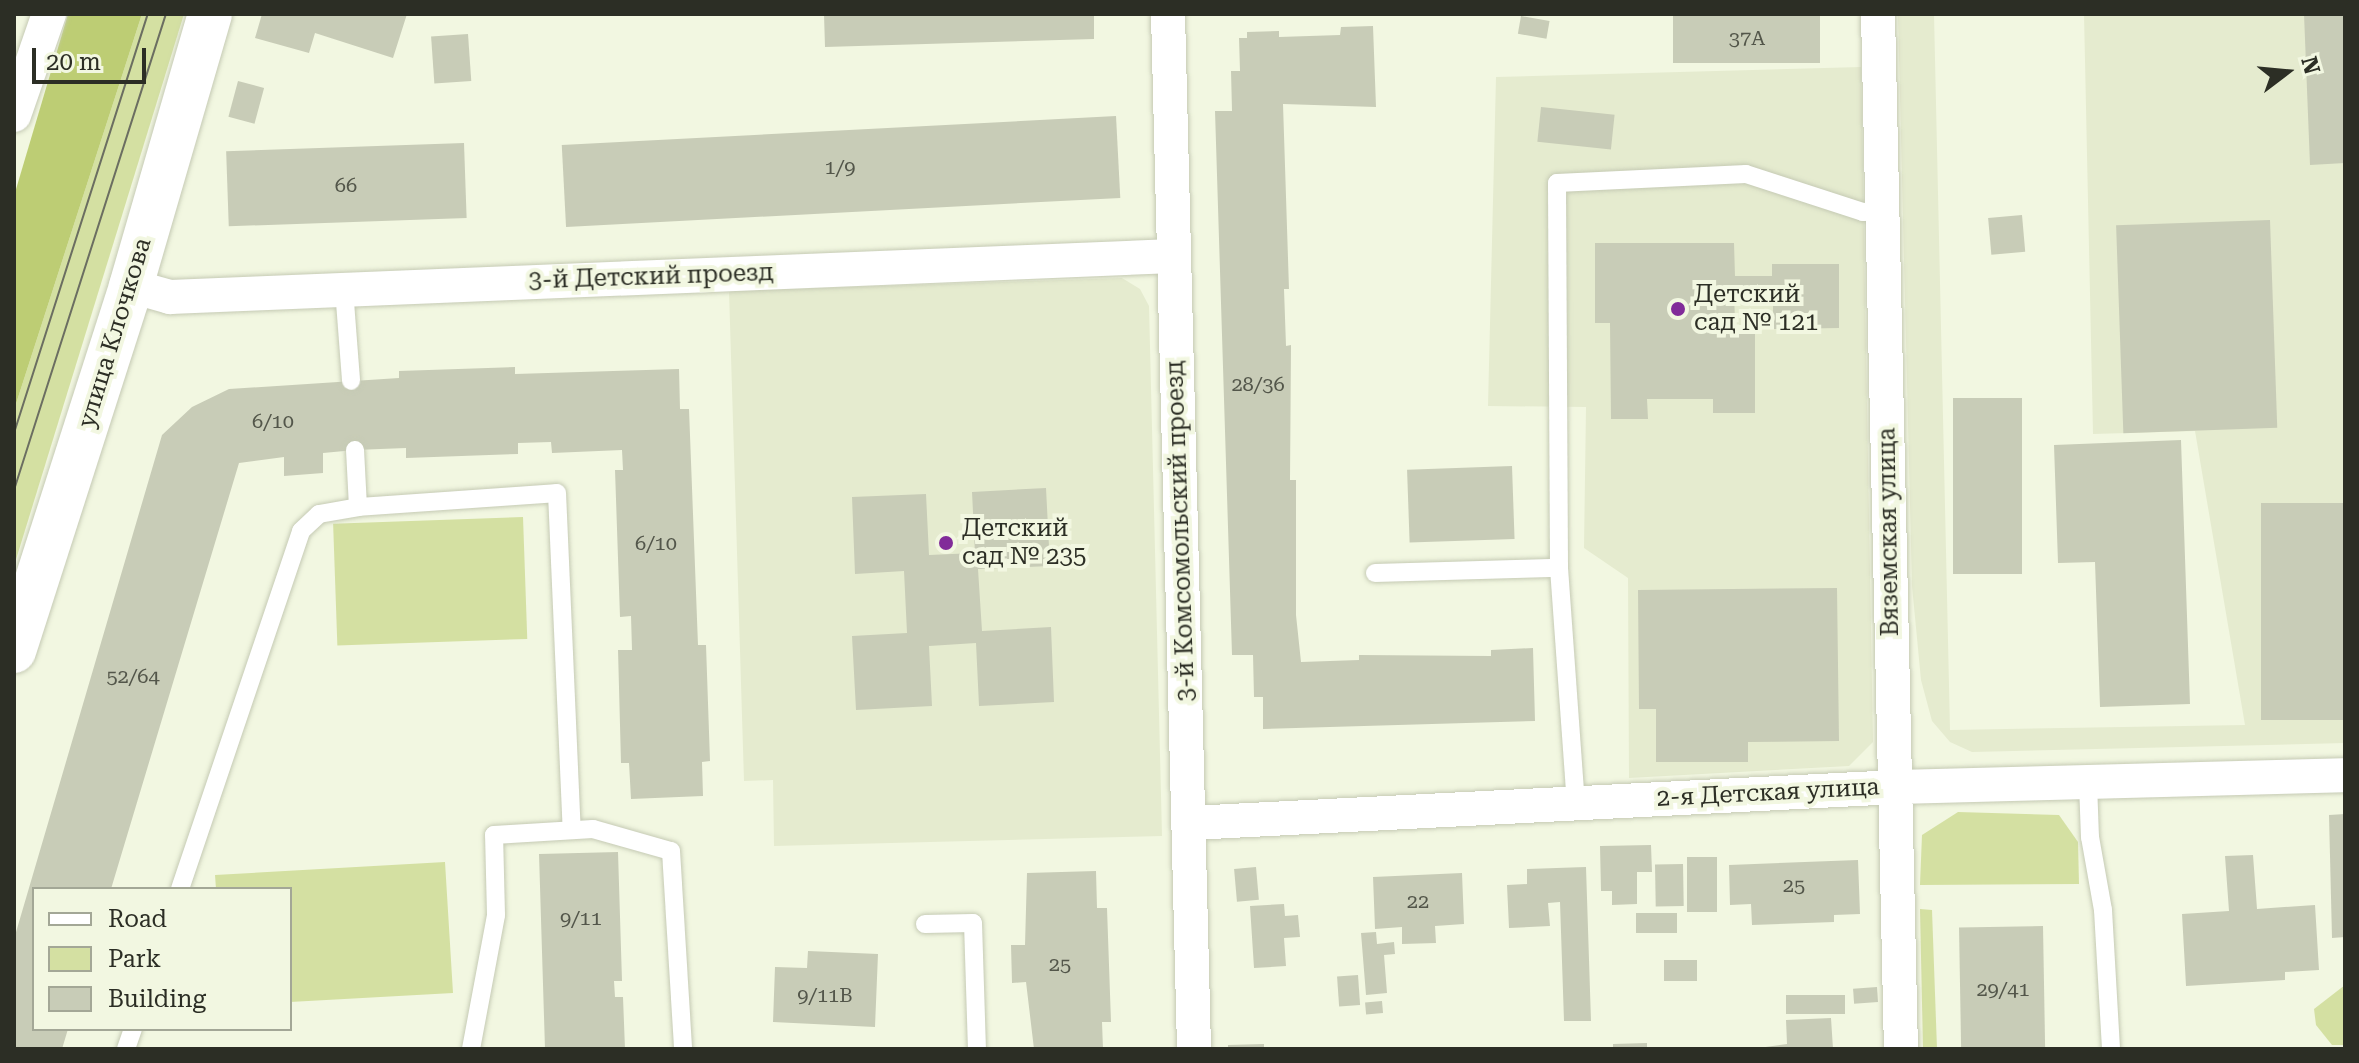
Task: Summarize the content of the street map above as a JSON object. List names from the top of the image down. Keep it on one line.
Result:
{"streets":{"street":["3-й Детский проезд","улица Клочкова","3-й Комсомольский проезд","Вяземская улица","2-я Детская улица"]},"crossings":[["3-й Детский проезд","улица Клочкова"],["3-й Детский проезд","3-й Комсомольский проезд"],["3-й Комсомольский проезд","2-я Детская улица"],["Вяземская улица","2-я Детская улица"]],"places":["Детский сад № 121","Детский сад № 235"],"house_numbers":["37А","1/9","66","28/36","6/10","6/10","52/64","25","22","9/11","25","29/41","9/11В"],"legend":["Road","Park","Building"],"scale_bar":"20 m","north":"right"}
